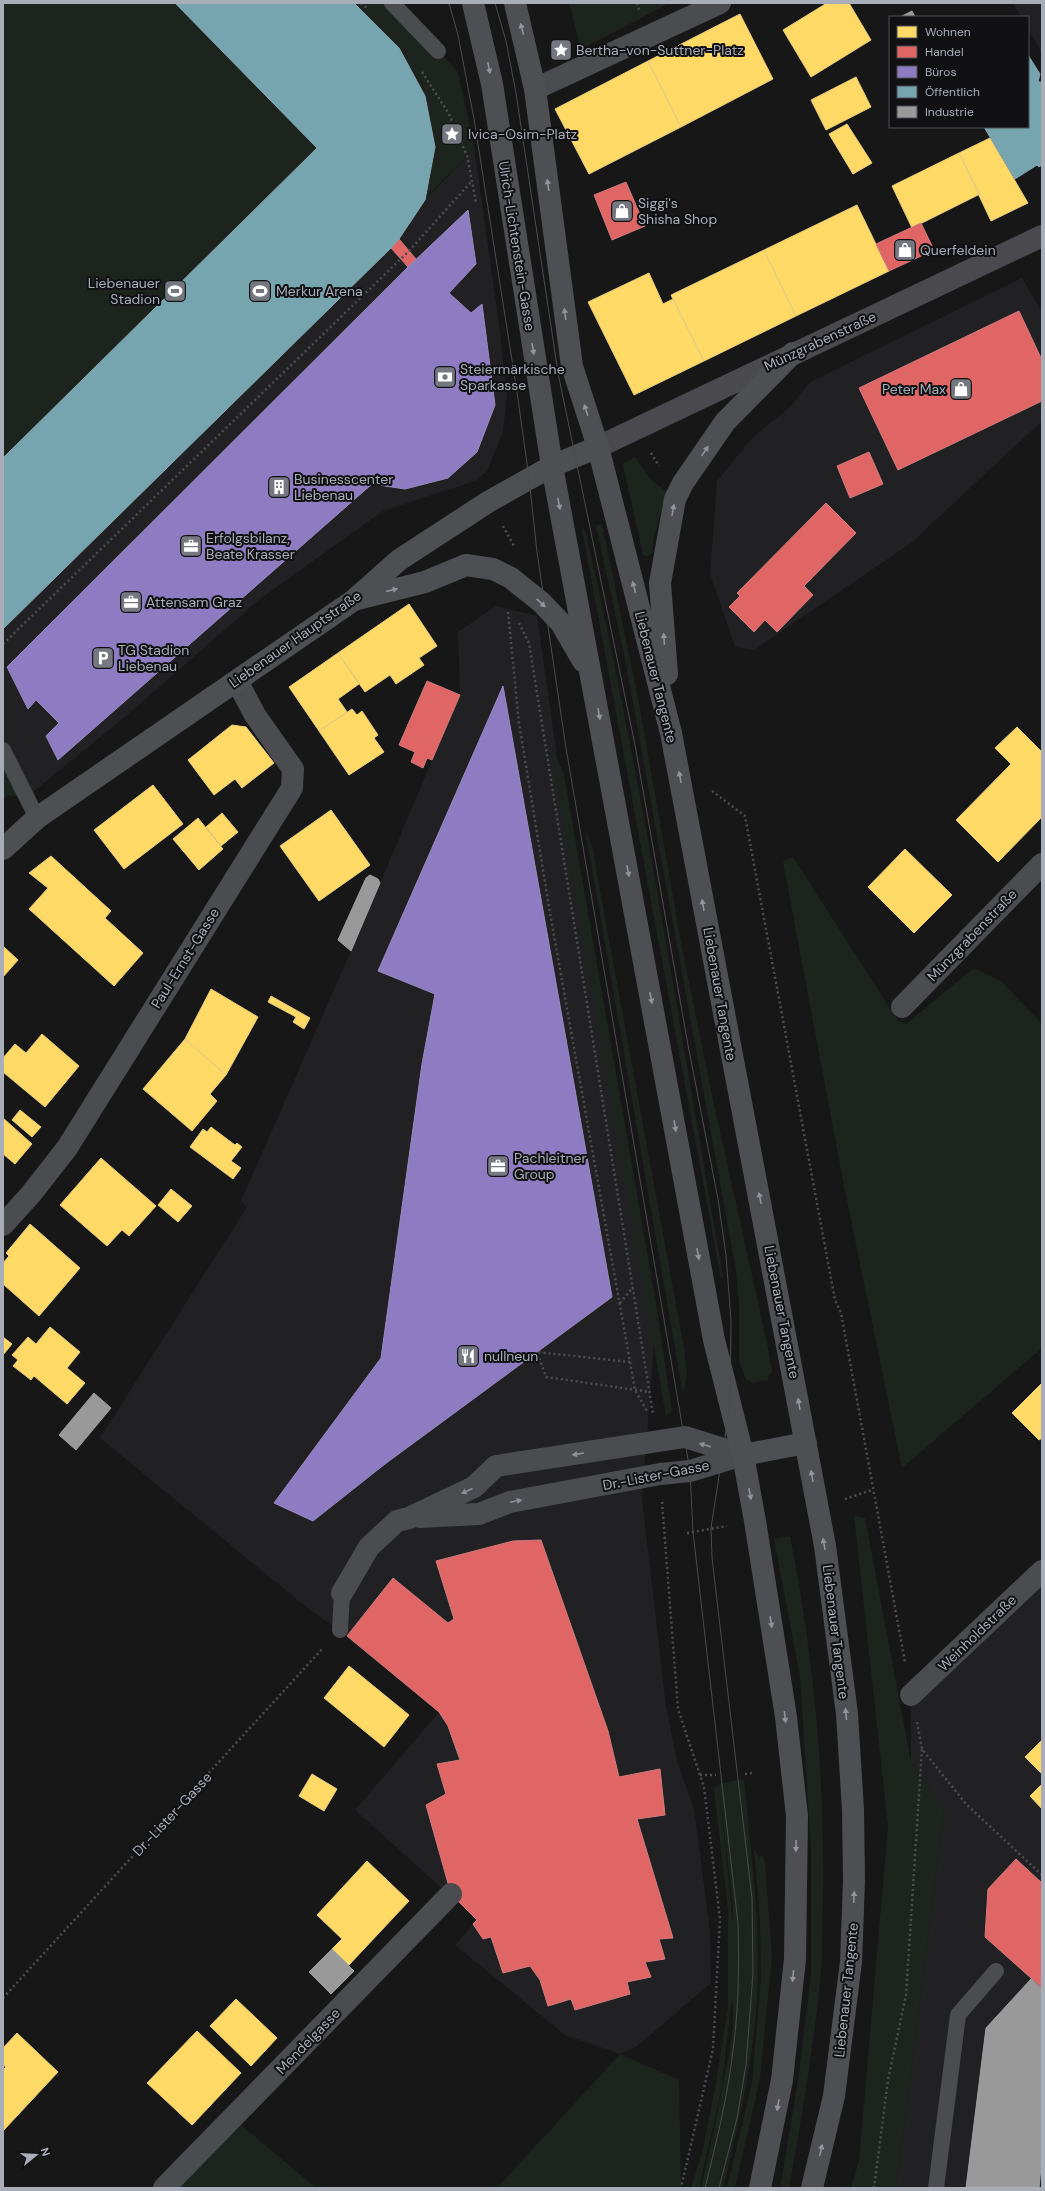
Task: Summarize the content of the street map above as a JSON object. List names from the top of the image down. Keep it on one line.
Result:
{"streets":{"main road":["Ulrich-Lichtenstein-Gasse","Münzgrabenstraße","Liebenauer Hauptstraße","Liebenauer Tangente"],"street":["Paul-Ernst-Gasse","Dr.-Lister-Gasse","Weinholdstraße","Mendelgasse"]},"crossings":[["Ulrich-Lichtenstein-Gasse","Liebenauer Hauptstraße"],["Münzgrabenstraße","Liebenauer Hauptstraße"],["Münzgrabenstraße","Liebenauer Tangente"],["Liebenauer Hauptstraße","Liebenauer Tangente"],["Liebenauer Hauptstraße","Paul-Ernst-Gasse"]],"places":{"place":["Bertha-von-Suttner-Platz","Ivica-Osim-Platz"],"shop":["Siggi's Shisha Shop","Querfeldein","Peter Max"],"sports":["Liebenauer Stadion","Merkur Arena"],"bank":["Steiermärkische Sparkasse"],"building":["Businesscenter Liebenau"],"office":["Erfolgsbilanz, Beate Krasser","Attensam Graz","Pachleitner Group"],"parking":["TG Stadion Liebenau"],"restaurant":["nullneun"]},"legend":["Wohnen","Handel","Büros","Öffentlich","Industrie"],"north":"right"}
